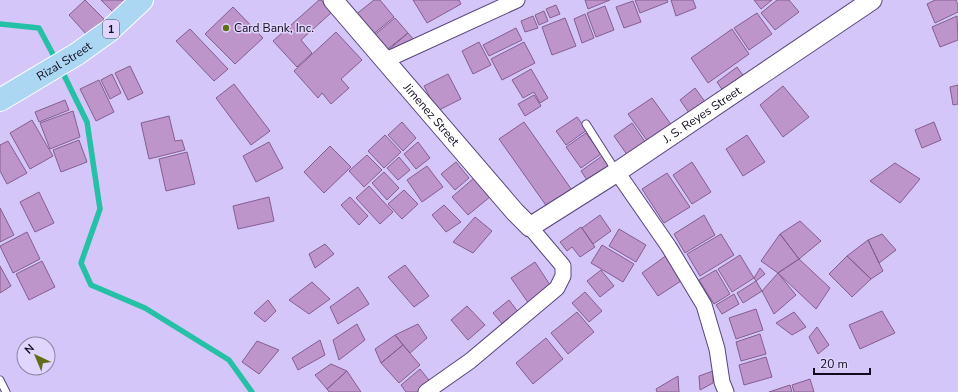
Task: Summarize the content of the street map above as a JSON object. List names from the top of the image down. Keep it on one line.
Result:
{"streets":{"main road":["1","Rizal Street"],"street":["Jimenez Street","J. S. Reyes Street"]},"crossings":[["Jimenez Street","J. S. Reyes Street"]],"places":["Card Bank, Inc."],"scale_bar":"20 m","north":"top left"}
